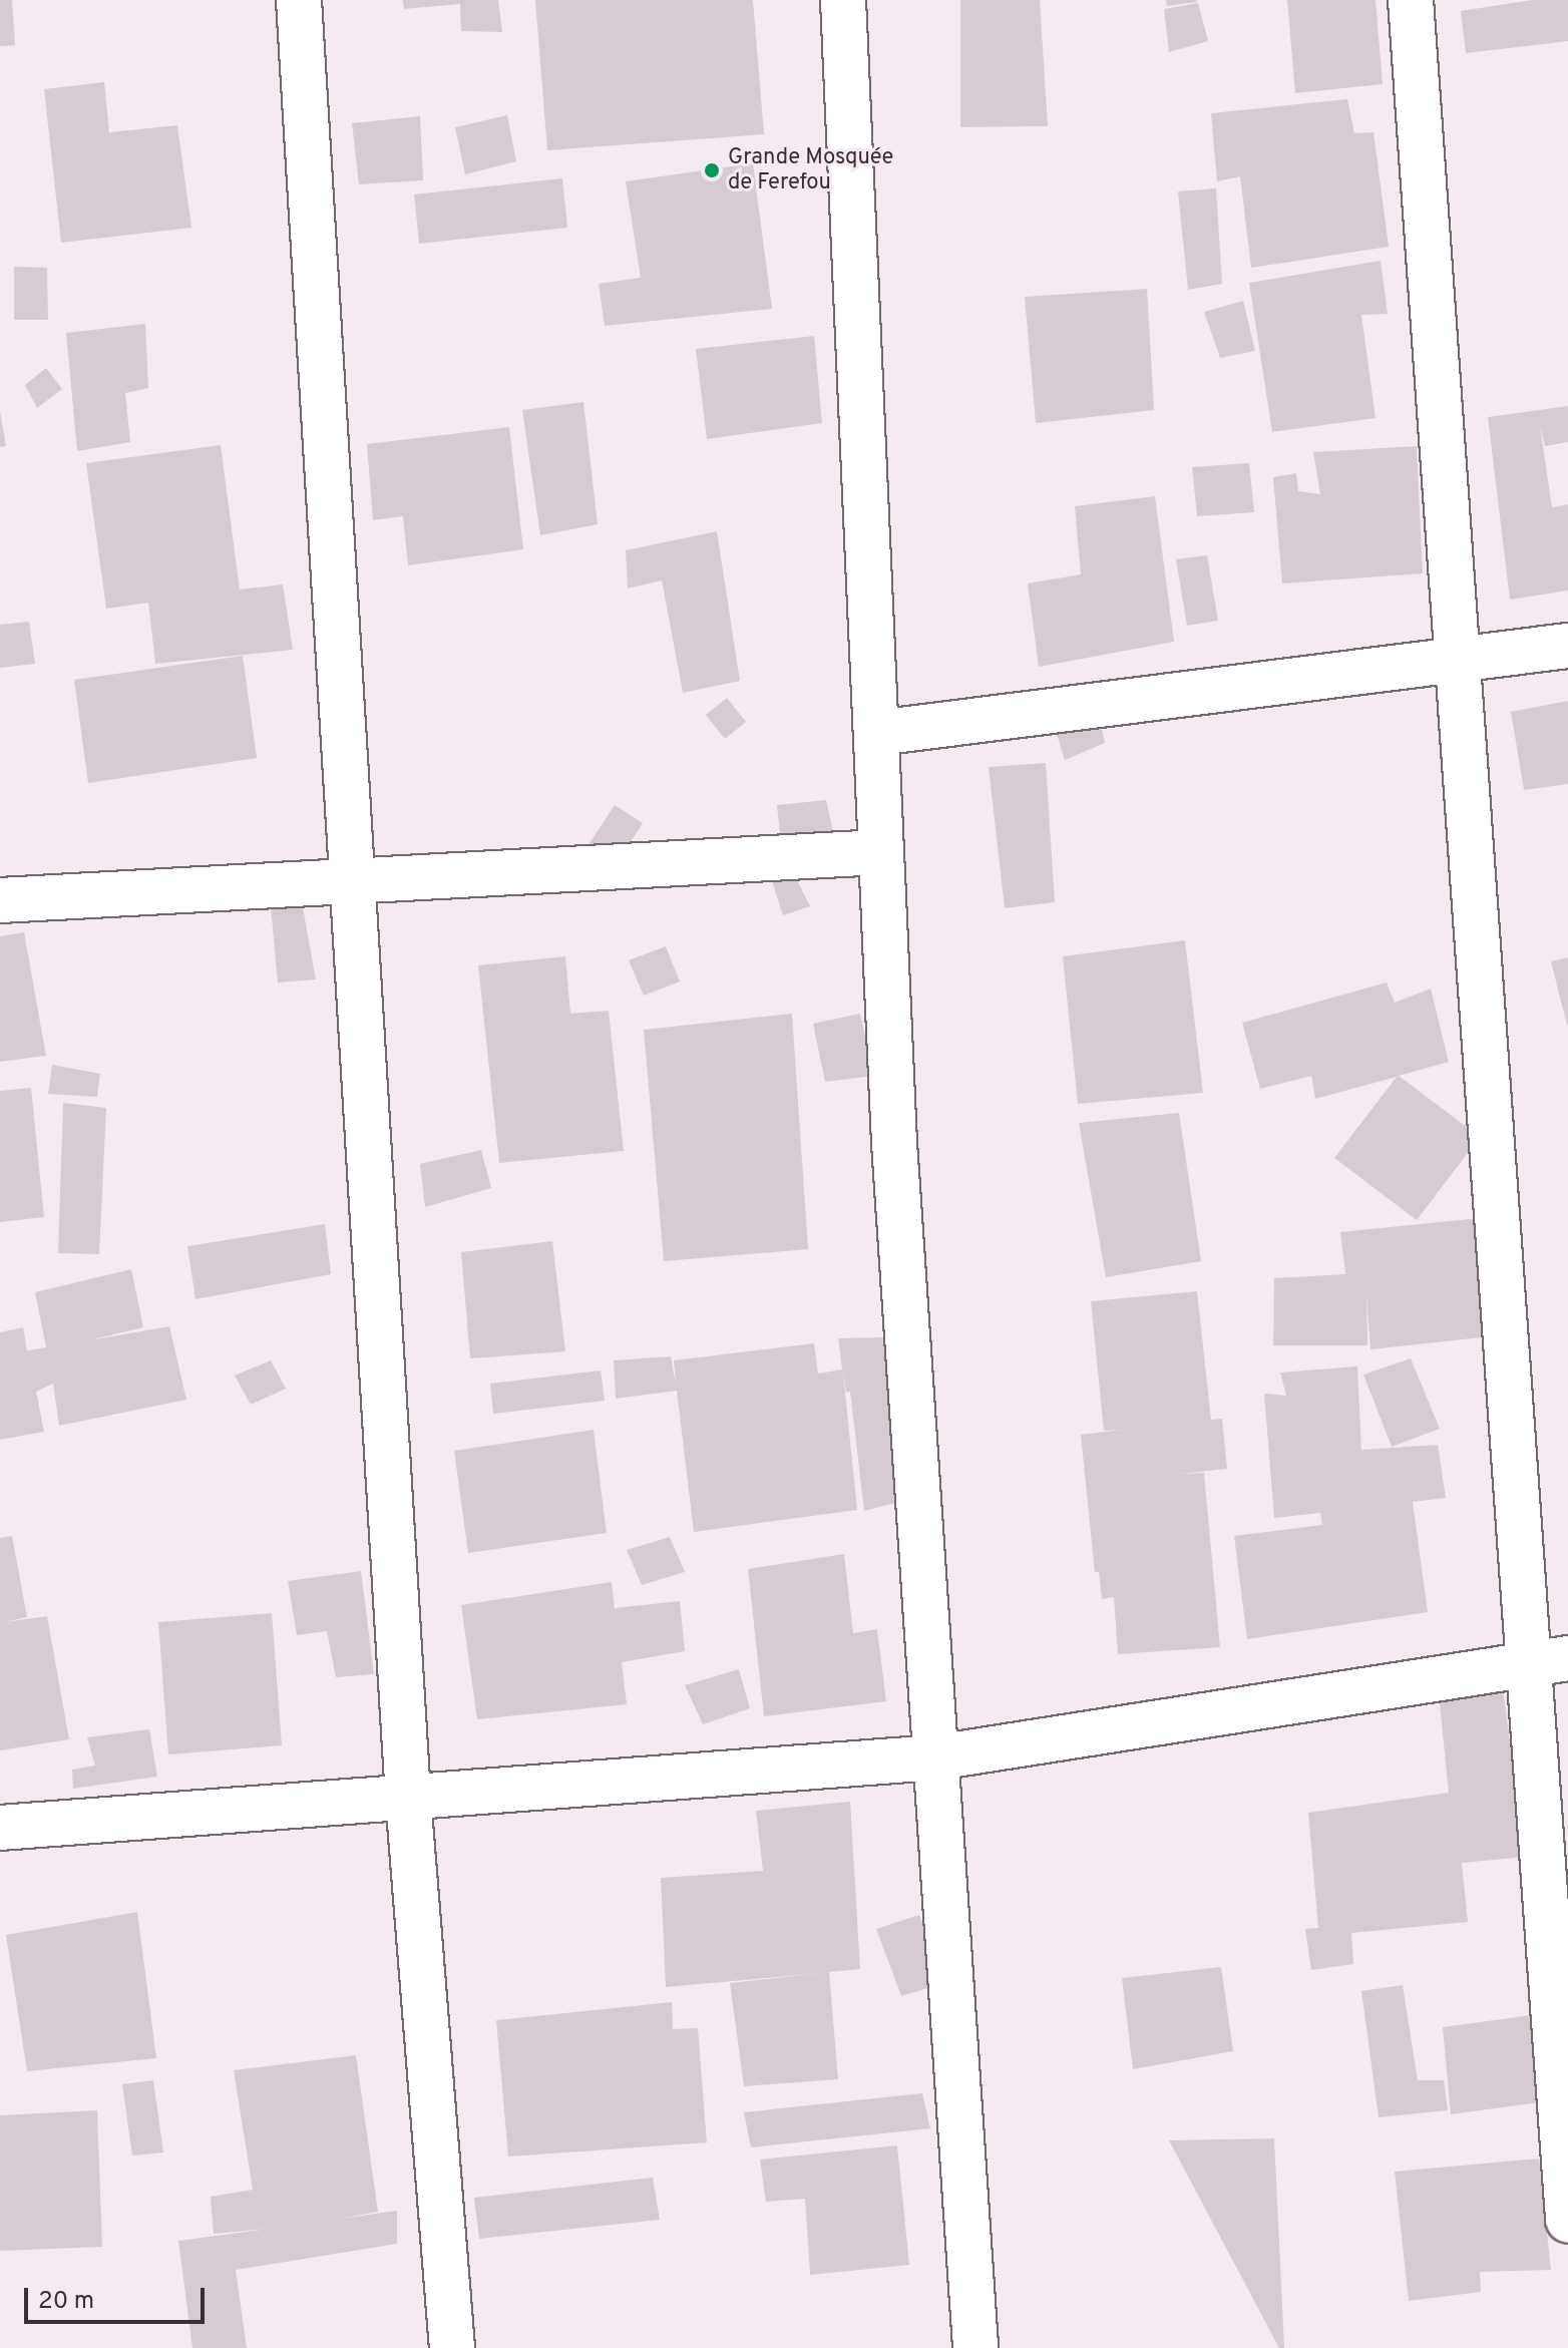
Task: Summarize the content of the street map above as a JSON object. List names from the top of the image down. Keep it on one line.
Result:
{"places":["Grande Mosquée de Ferefou"],"scale_bar":"20 m"}
